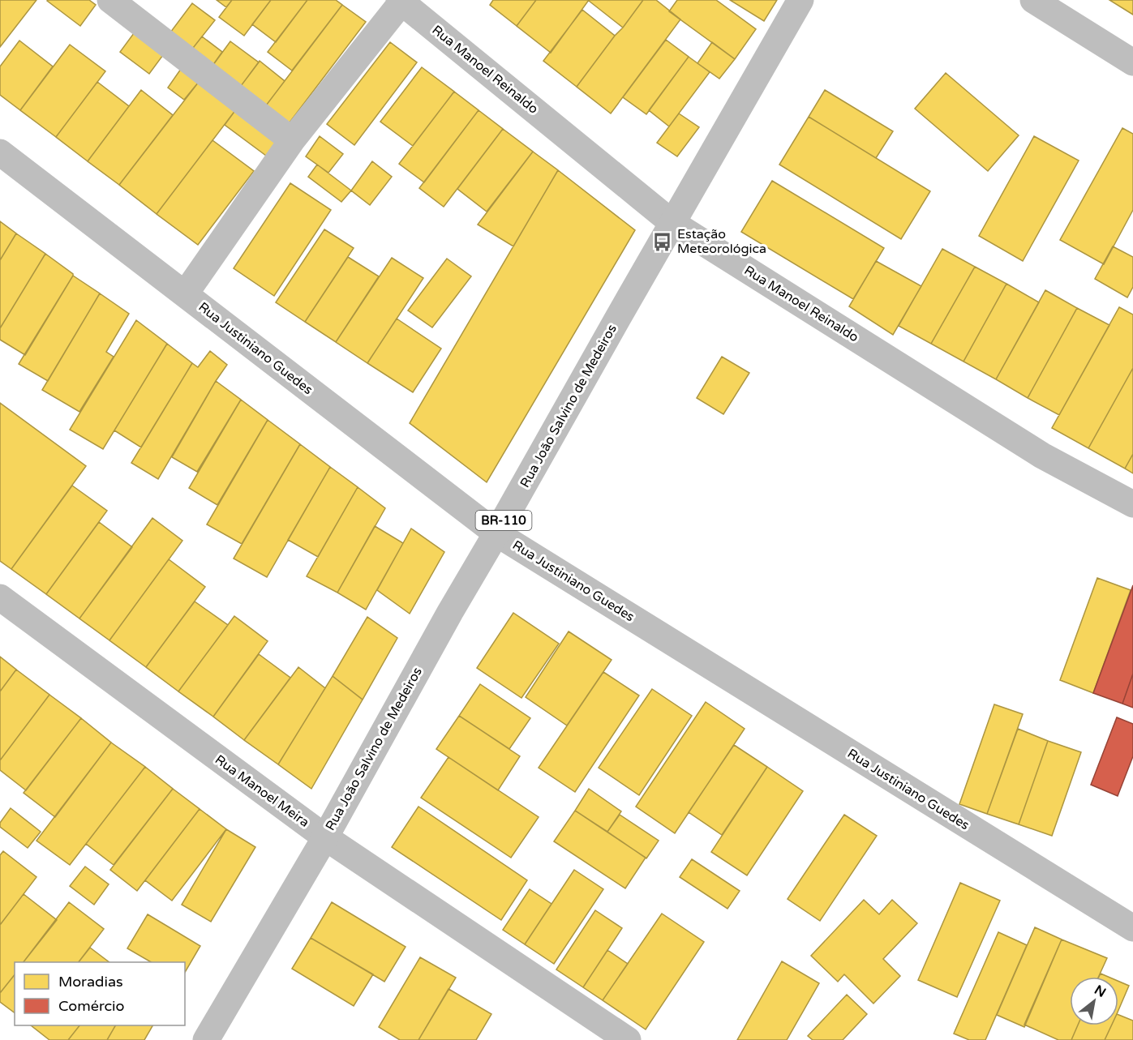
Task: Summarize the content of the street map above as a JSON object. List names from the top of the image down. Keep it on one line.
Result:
{"streets":{"street":["Rua Manoel Reinaldo","Rua Justiniano Guedes","Rua João Salvino de Medeiros","BR-110","Rua Manoel Meira"]},"crossings":[["Rua Manoel Reinaldo","Rua João Salvino de Medeiros"],["Rua Justiniano Guedes","Rua João Salvino de Medeiros"],["Rua João Salvino de Medeiros","Rua Manoel Meira"]],"places":{"bus stop":["Estação Meteorológica"]},"legend":["Moradias","Comércio"],"north":"top right"}
